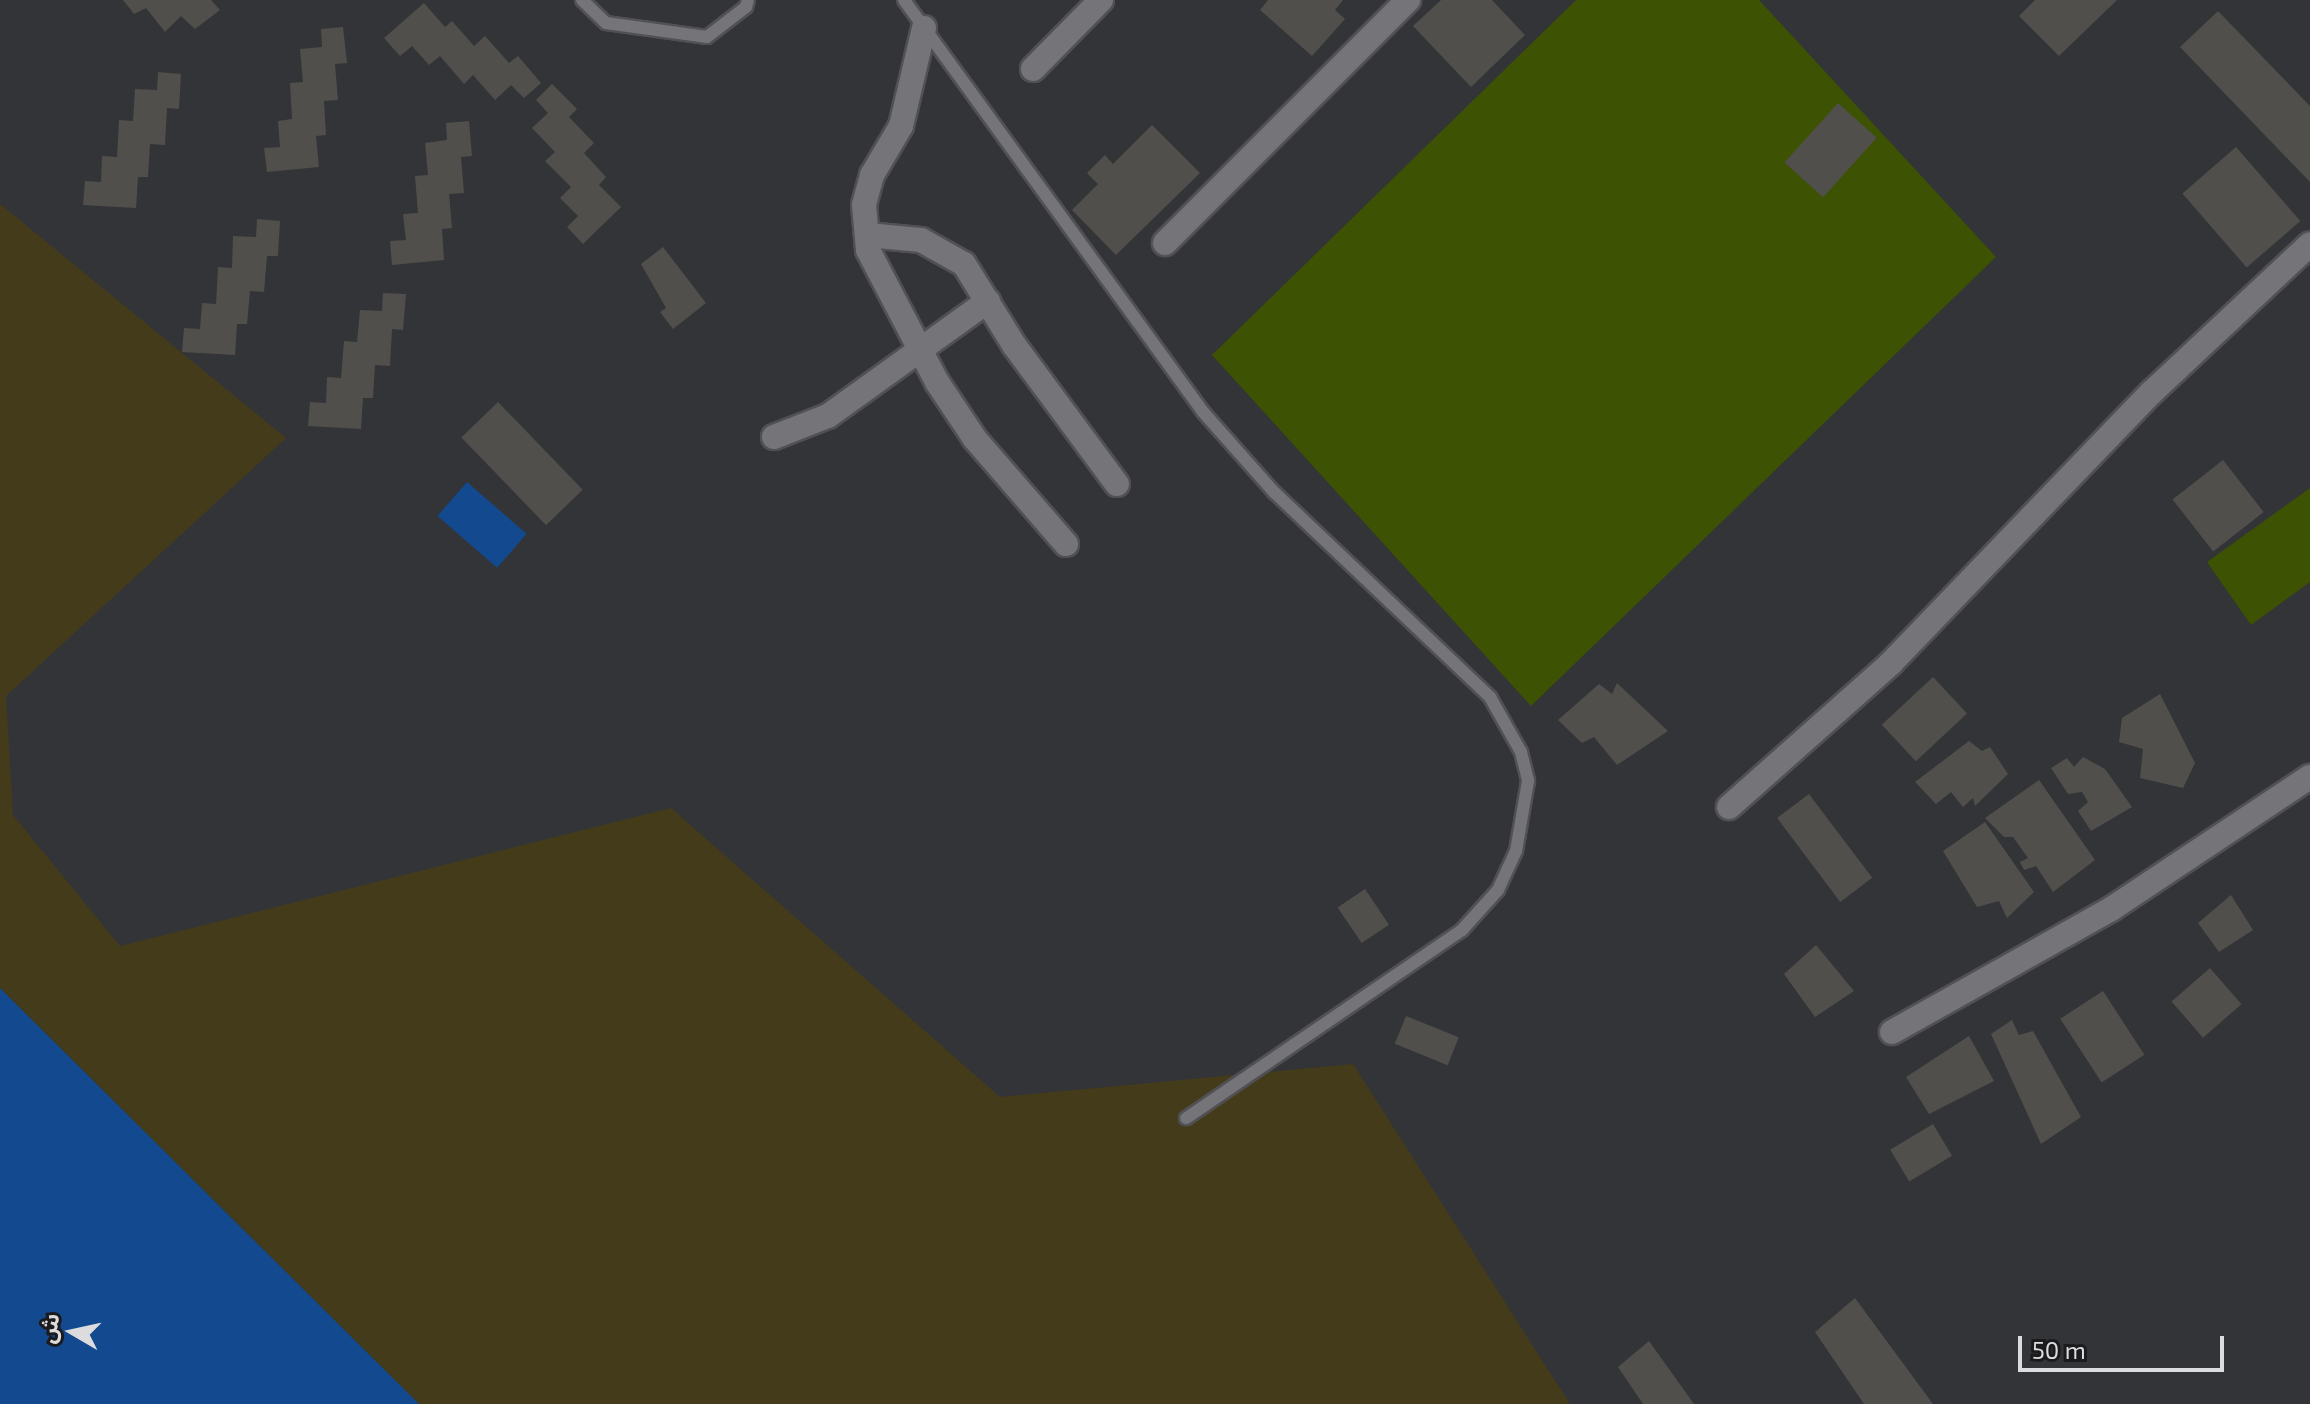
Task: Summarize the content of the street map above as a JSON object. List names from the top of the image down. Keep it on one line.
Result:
{"scale_bar":"50 m","north":"left"}
